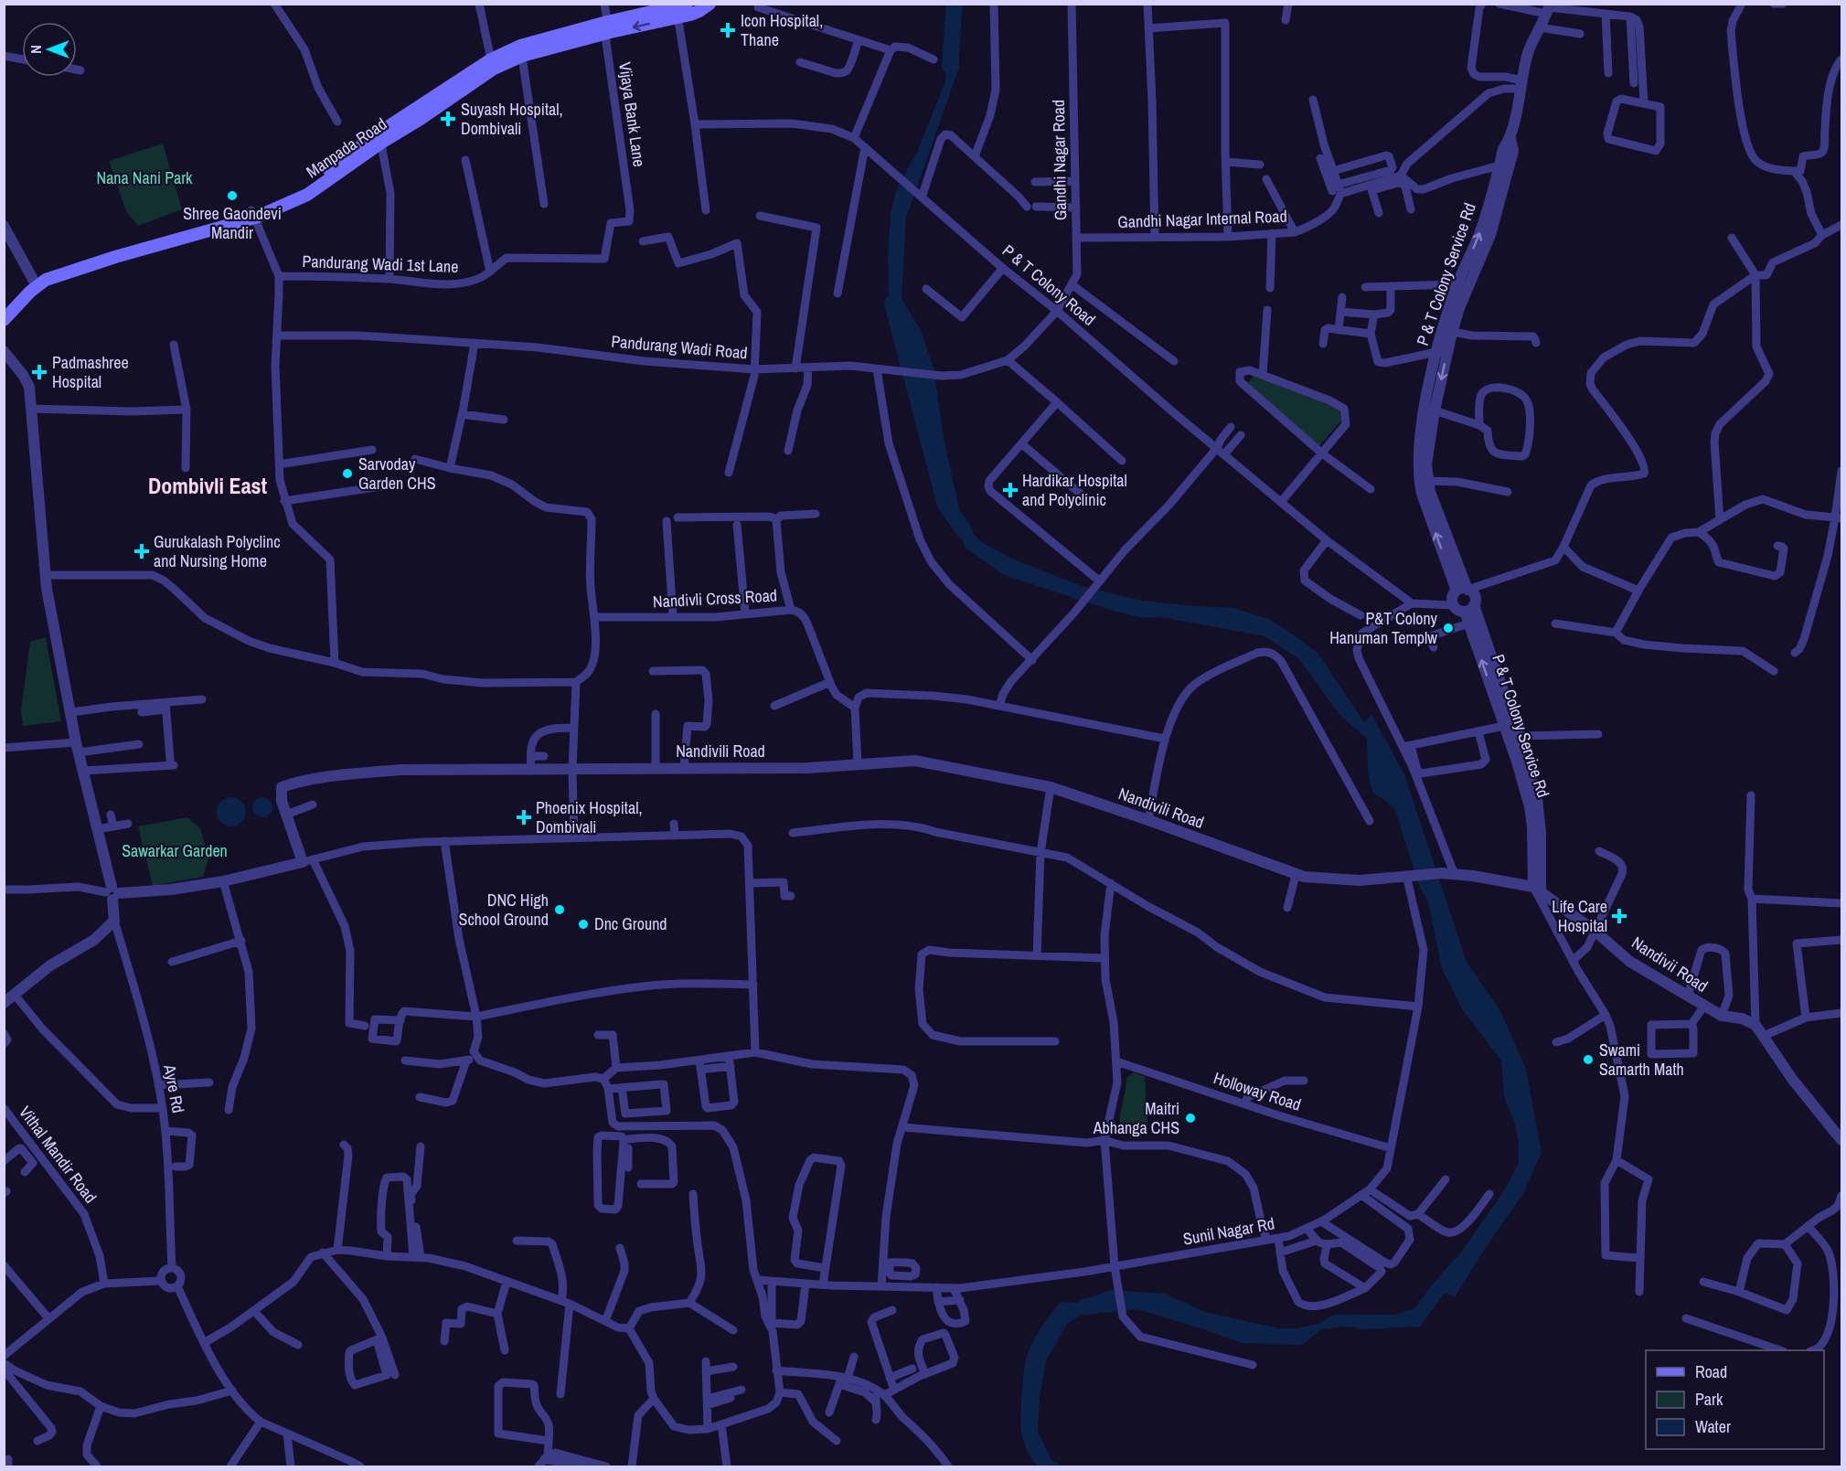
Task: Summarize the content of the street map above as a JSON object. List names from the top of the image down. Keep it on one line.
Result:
{"streets":{"main road":["Manpada Road"],"street":["Vijaya Bank Lane","Gandhi Nagar Road","Gandhi Nagar Internal Road","Pandurang Wadi 1st Lane","P & T Colony Service Rd","P & T Colony Road","Pandurang Wadi Road","Nandivli Cross Road","Nandivili Road","Nandivii Road","Ayre Rd","Holloway Road","Vithal Mandir Road","Sunil Nagar Rd"]},"crossings":[["Vijaya Bank Lane","Manpada Road"],["Vijaya Bank Lane","Pandurang Wadi 1st Lane"],["Gandhi Nagar Road","Gandhi Nagar Internal Road"],["Gandhi Nagar Road","P & T Colony Road"],["Gandhi Nagar Road","Pandurang Wadi Road"],["P & T Colony Service Rd","Nandivii Road"],["P & T Colony Road","Pandurang Wadi Road"],["Nandivili Road","Nandivii Road"],["Nandivili Road","Sunil Nagar Rd"],["Nandivii Road","Sunil Nagar Rd"],["Holloway Road","Sunil Nagar Rd"]],"districts":["Dombivli East"],"parks":["Nana Nani Park","Sawarkar Garden"],"places":{"health":["Icon Hospital, Thane","Suyash Hospital, Dombivali","Padmashree Hospital","Hardikar Hospital and Polyclinic","Gurukalash Polyclinc and Nursing Home","Phoenix Hospital, Dombivali","Life Care Hospital"],"other":["Shree Gaondevi Mandir","Sarvoday Garden CHS","P&T Colony Hanuman Templw","DNC High School Ground","Dnc Ground","Swami Samarth Math","Maitri Abhanga CHS"]},"legend":["Road","Park","Water"],"north":"left"}
